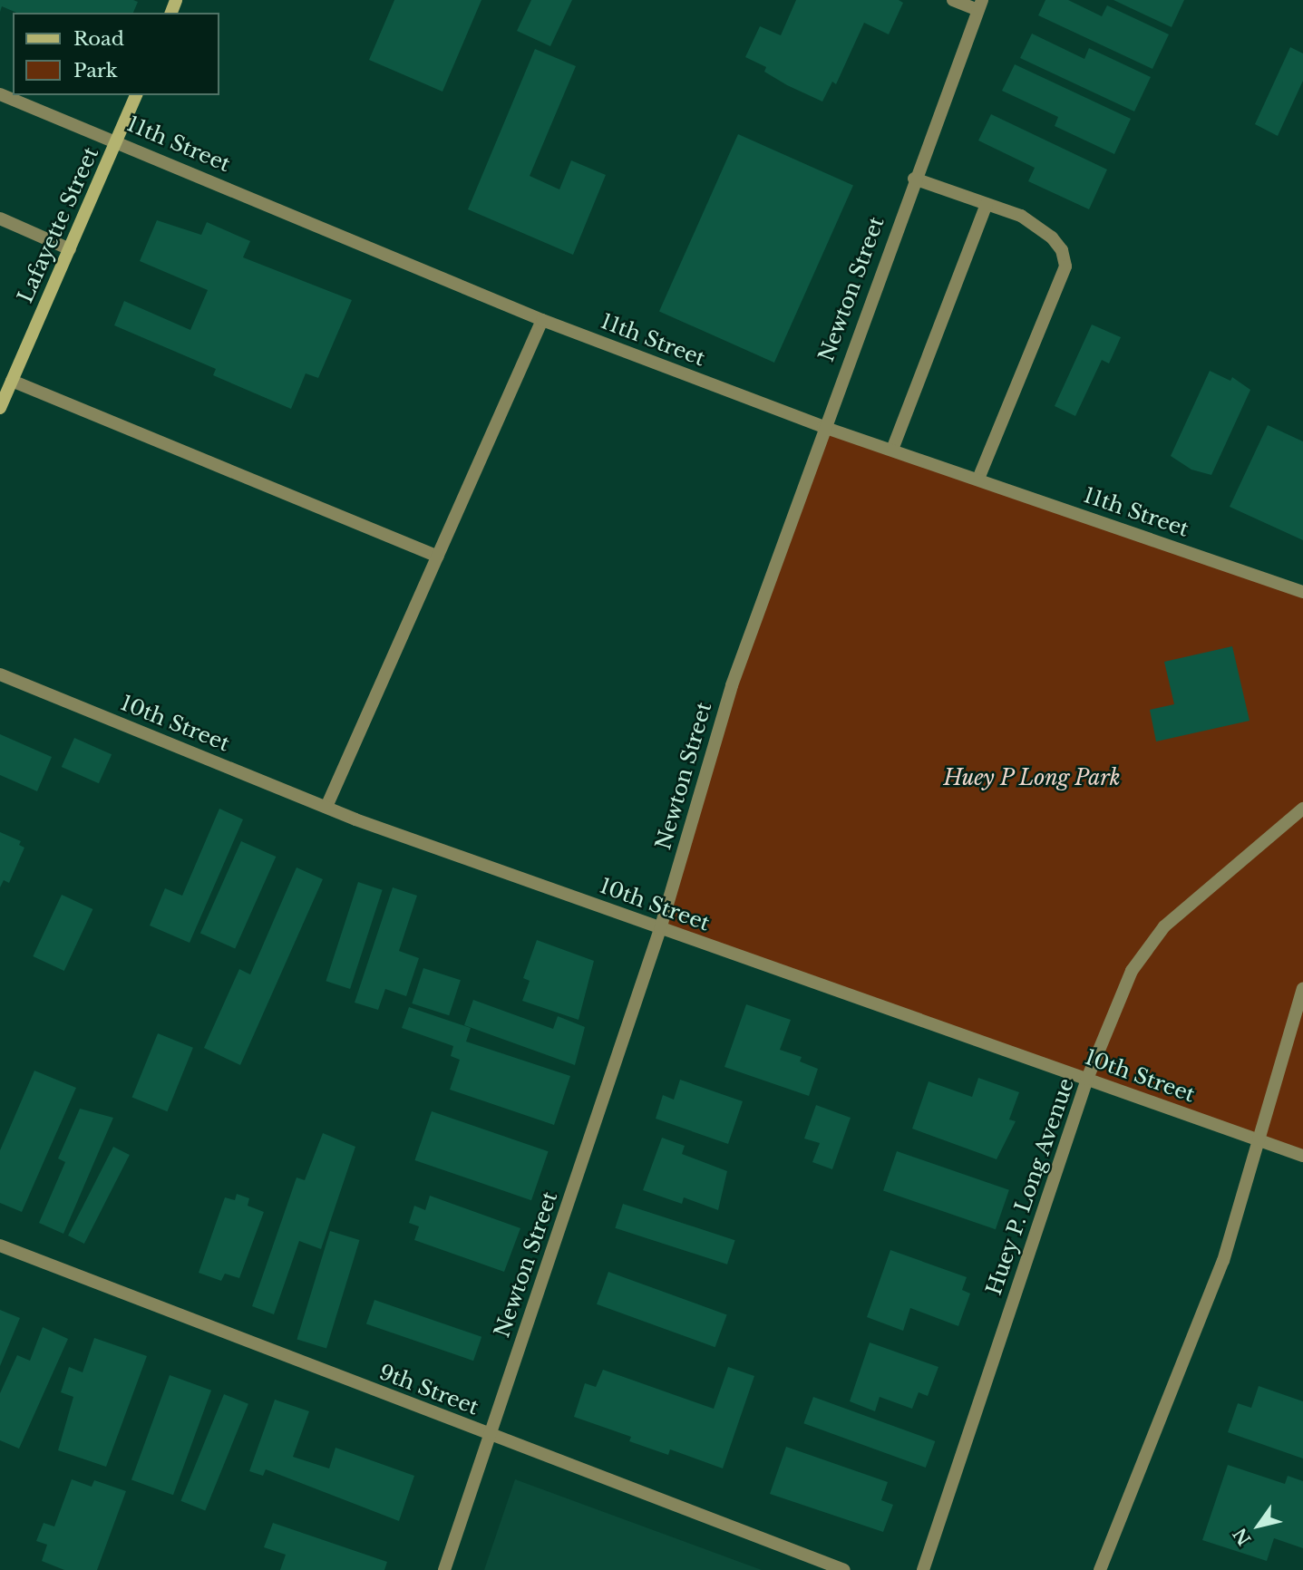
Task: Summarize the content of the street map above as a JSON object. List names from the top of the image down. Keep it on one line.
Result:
{"streets":{"main road":["Lafayette Street"],"street":["11th Street","Newton Street","10th Street","Huey P. Long Avenue","9th Street"]},"crossings":[["11th Street","Lafayette Street"],["11th Street","Newton Street"],["Newton Street","10th Street"],["Newton Street","9th Street"],["10th Street","Huey P. Long Avenue"]],"parks":["Huey P Long Park"],"legend":["Road","Park"],"north":"bottom left"}
